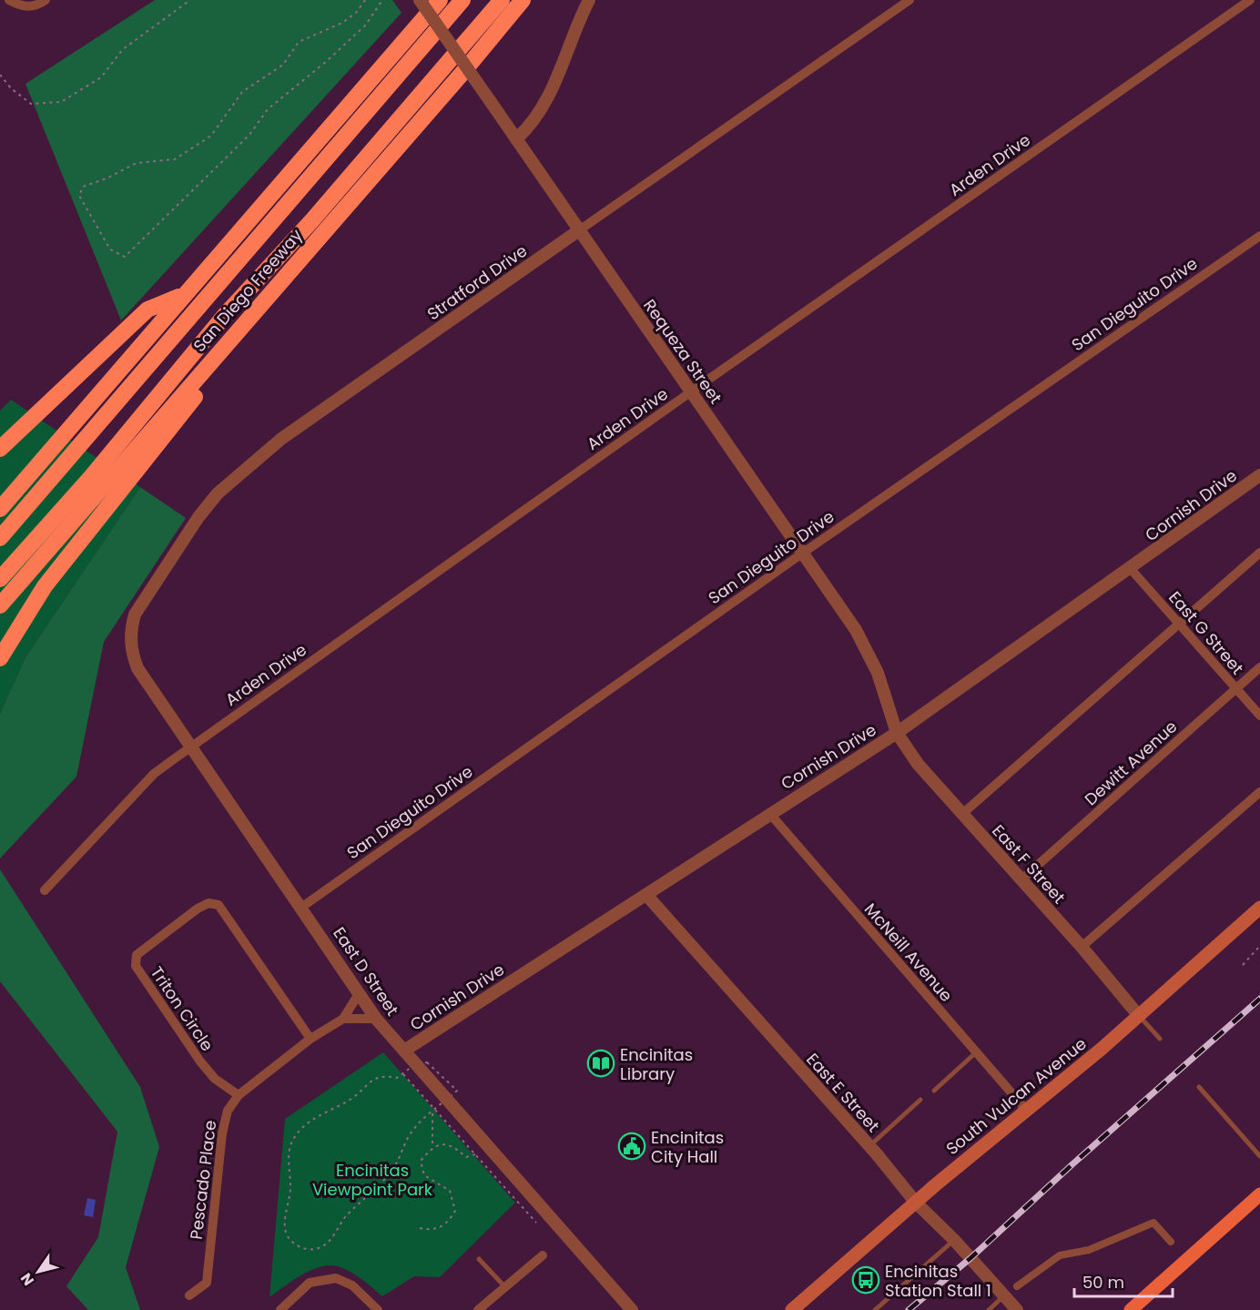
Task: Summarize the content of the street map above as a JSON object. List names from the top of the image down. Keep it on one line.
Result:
{"streets":{"highway":["San Diego Freeway"],"main road":["South Vulcan Avenue"],"street":["Arden Drive","Stratford Drive","San Dieguito Drive","Requeza Street","Cornish Drive","East G Street","Dewitt Avenue","East F Street","McNeill Avenue","East D Street","Triton Circle","East E Street","Pescado Place"]},"crossings":[["Arden Drive","Requeza Street"],["Arden Drive","East D Street"],["Stratford Drive","Requeza Street"],["Stratford Drive","East D Street"],["San Dieguito Drive","Requeza Street"],["San Dieguito Drive","East D Street"],["Requeza Street","Cornish Drive"],["Requeza Street","East F Street"],["Cornish Drive","East G Street"],["Cornish Drive","East F Street"],["Cornish Drive","McNeill Avenue"],["Cornish Drive","East D Street"],["Cornish Drive","East E Street"],["East G Street","Dewitt Avenue"],["Dewitt Avenue","East F Street"],["East F Street","South Vulcan Avenue"],["McNeill Avenue","South Vulcan Avenue"],["East D Street","Pescado Place"],["Triton Circle","Pescado Place"],["East E Street","South Vulcan Avenue"]],"parks":["Encinitas Viewpoint Park"],"places":{"library":["Encinitas Library"],"public building":["Encinitas City Hall"],"bus stop":["Encinitas Station Stall 1"]},"scale_bar":"50 m","north":"bottom left"}
